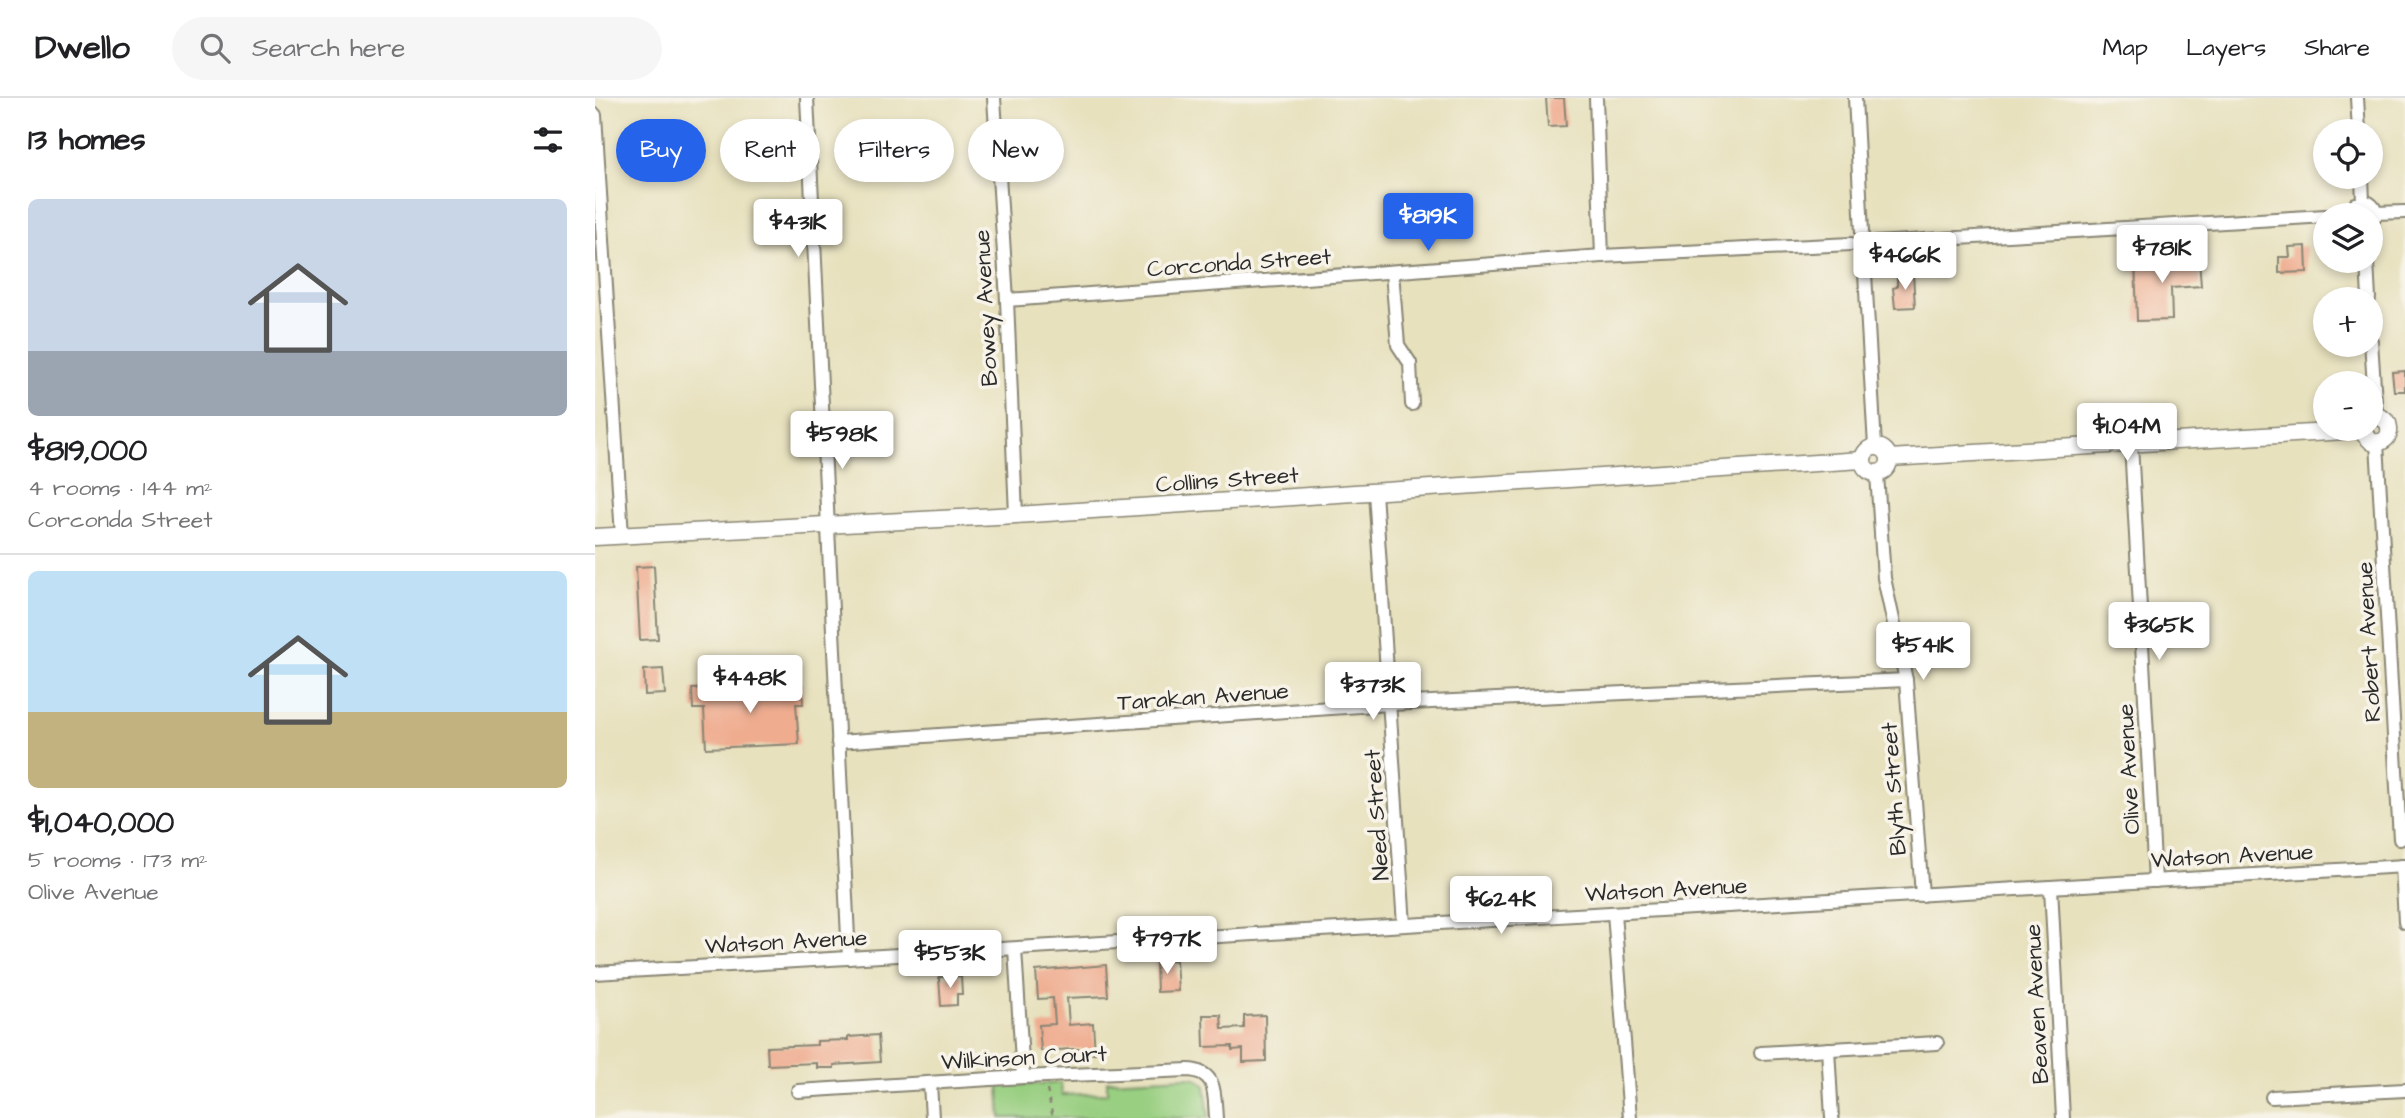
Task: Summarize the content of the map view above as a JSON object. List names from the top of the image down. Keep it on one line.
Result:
{"streets":{"street":["Corconda Street","Bowey Avenue","Collins Street","Robert Avenue","Tarakan Avenue","Olive Avenue","Blyth Street","Need Street","Watson Avenue","Beaven Avenue","Wilkinson Court"]},"crossings":[["Corconda Street","Bowey Avenue"],["Bowey Avenue","Collins Street"],["Collins Street","Blyth Street"],["Collins Street","Need Street"],["Tarakan Avenue","Blyth Street"],["Tarakan Avenue","Need Street"],["Olive Avenue","Watson Avenue"],["Blyth Street","Watson Avenue"],["Need Street","Watson Avenue"],["Watson Avenue","Beaven Avenue"]],"page":{"header":"Dwello","search":"Search here","nav":["Map","Layers","Share"],"heading":"13 homes","map_buttons":["+","−"],"chip":["Buy","Rent","Filters","New"],"list":[{"name":"$819,000","note":"4 rooms · 144 m² · Corconda Street"},{"name":"$1,040,000","note":"5 rooms · 173 m² · Olive Avenue"}],"price":["$819K","$431K","$781K","$466K","$1.04M","$598K","$365K","$541K","$448K","$373K","$624K","$797K","$553K"]}}
